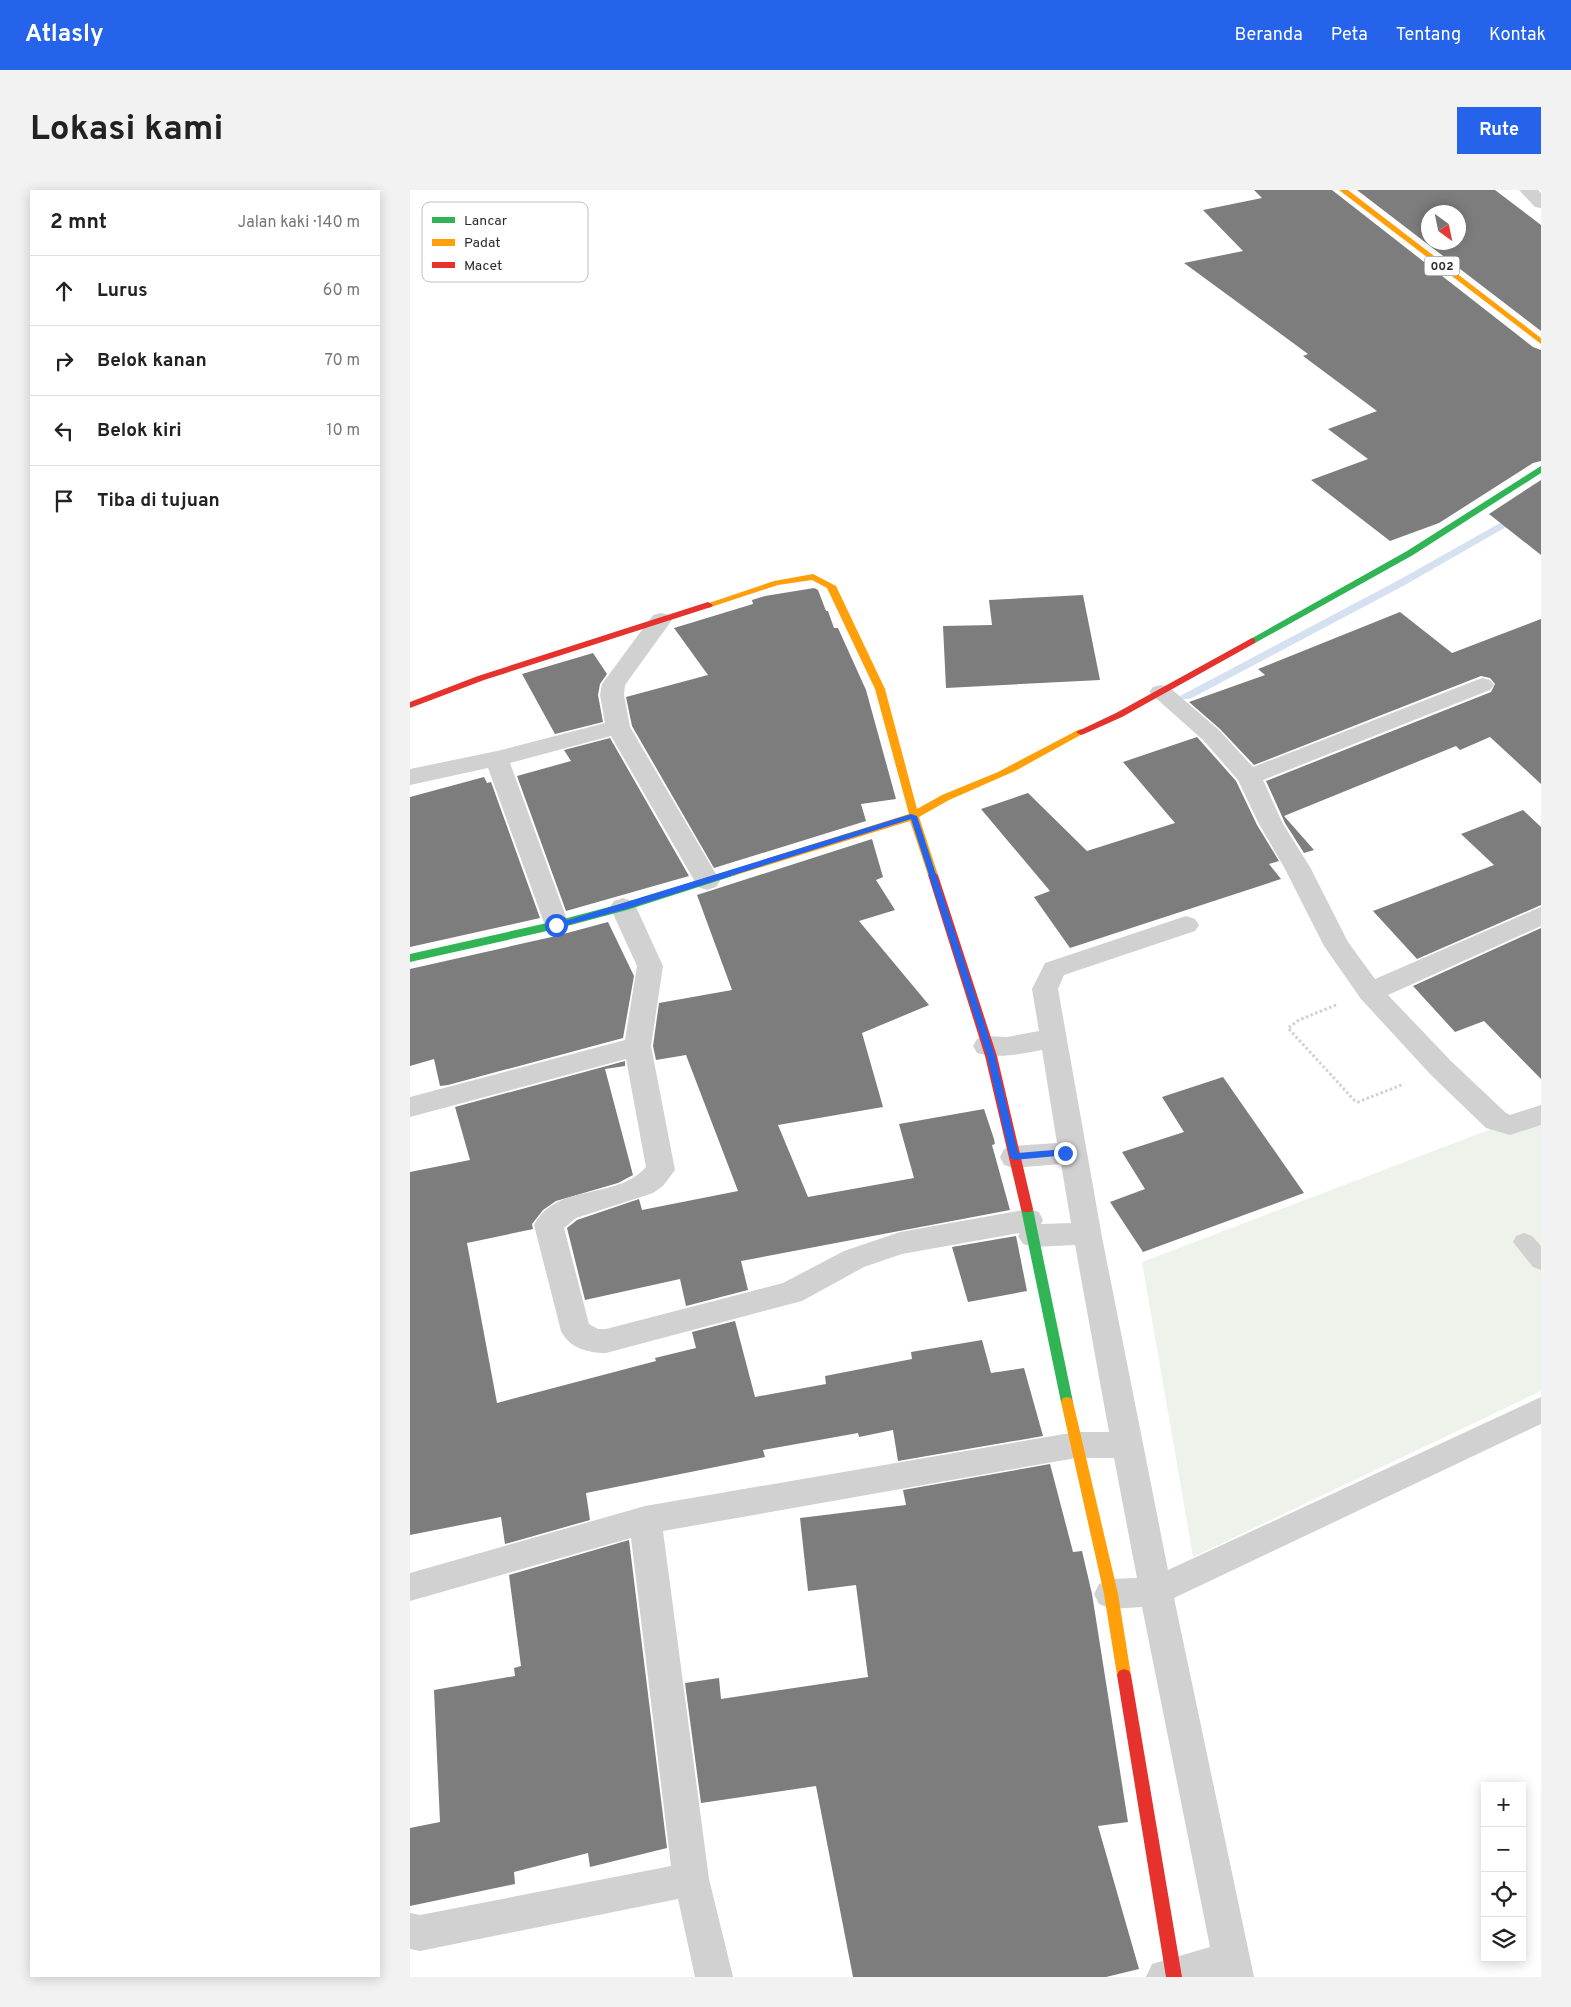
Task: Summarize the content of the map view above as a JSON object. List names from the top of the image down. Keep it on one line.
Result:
{"streets":{"street":["002"]},"legend":["Lancar","Padat","Macet"],"north":"bottom right","page":{"header":"Atlasly","nav":["Beranda","Peta","Tentang","Kontak"],"buttons":"Rute","title":"Lokasi kami","heading":["2 mnt","Jalan kaki · 140 m"],"list":[["Lurus","60 m"],["Belok kanan","70 m"],["Belok kiri","10 m"],"Tiba di tujuan"],"map_buttons":["+","−"]}}
